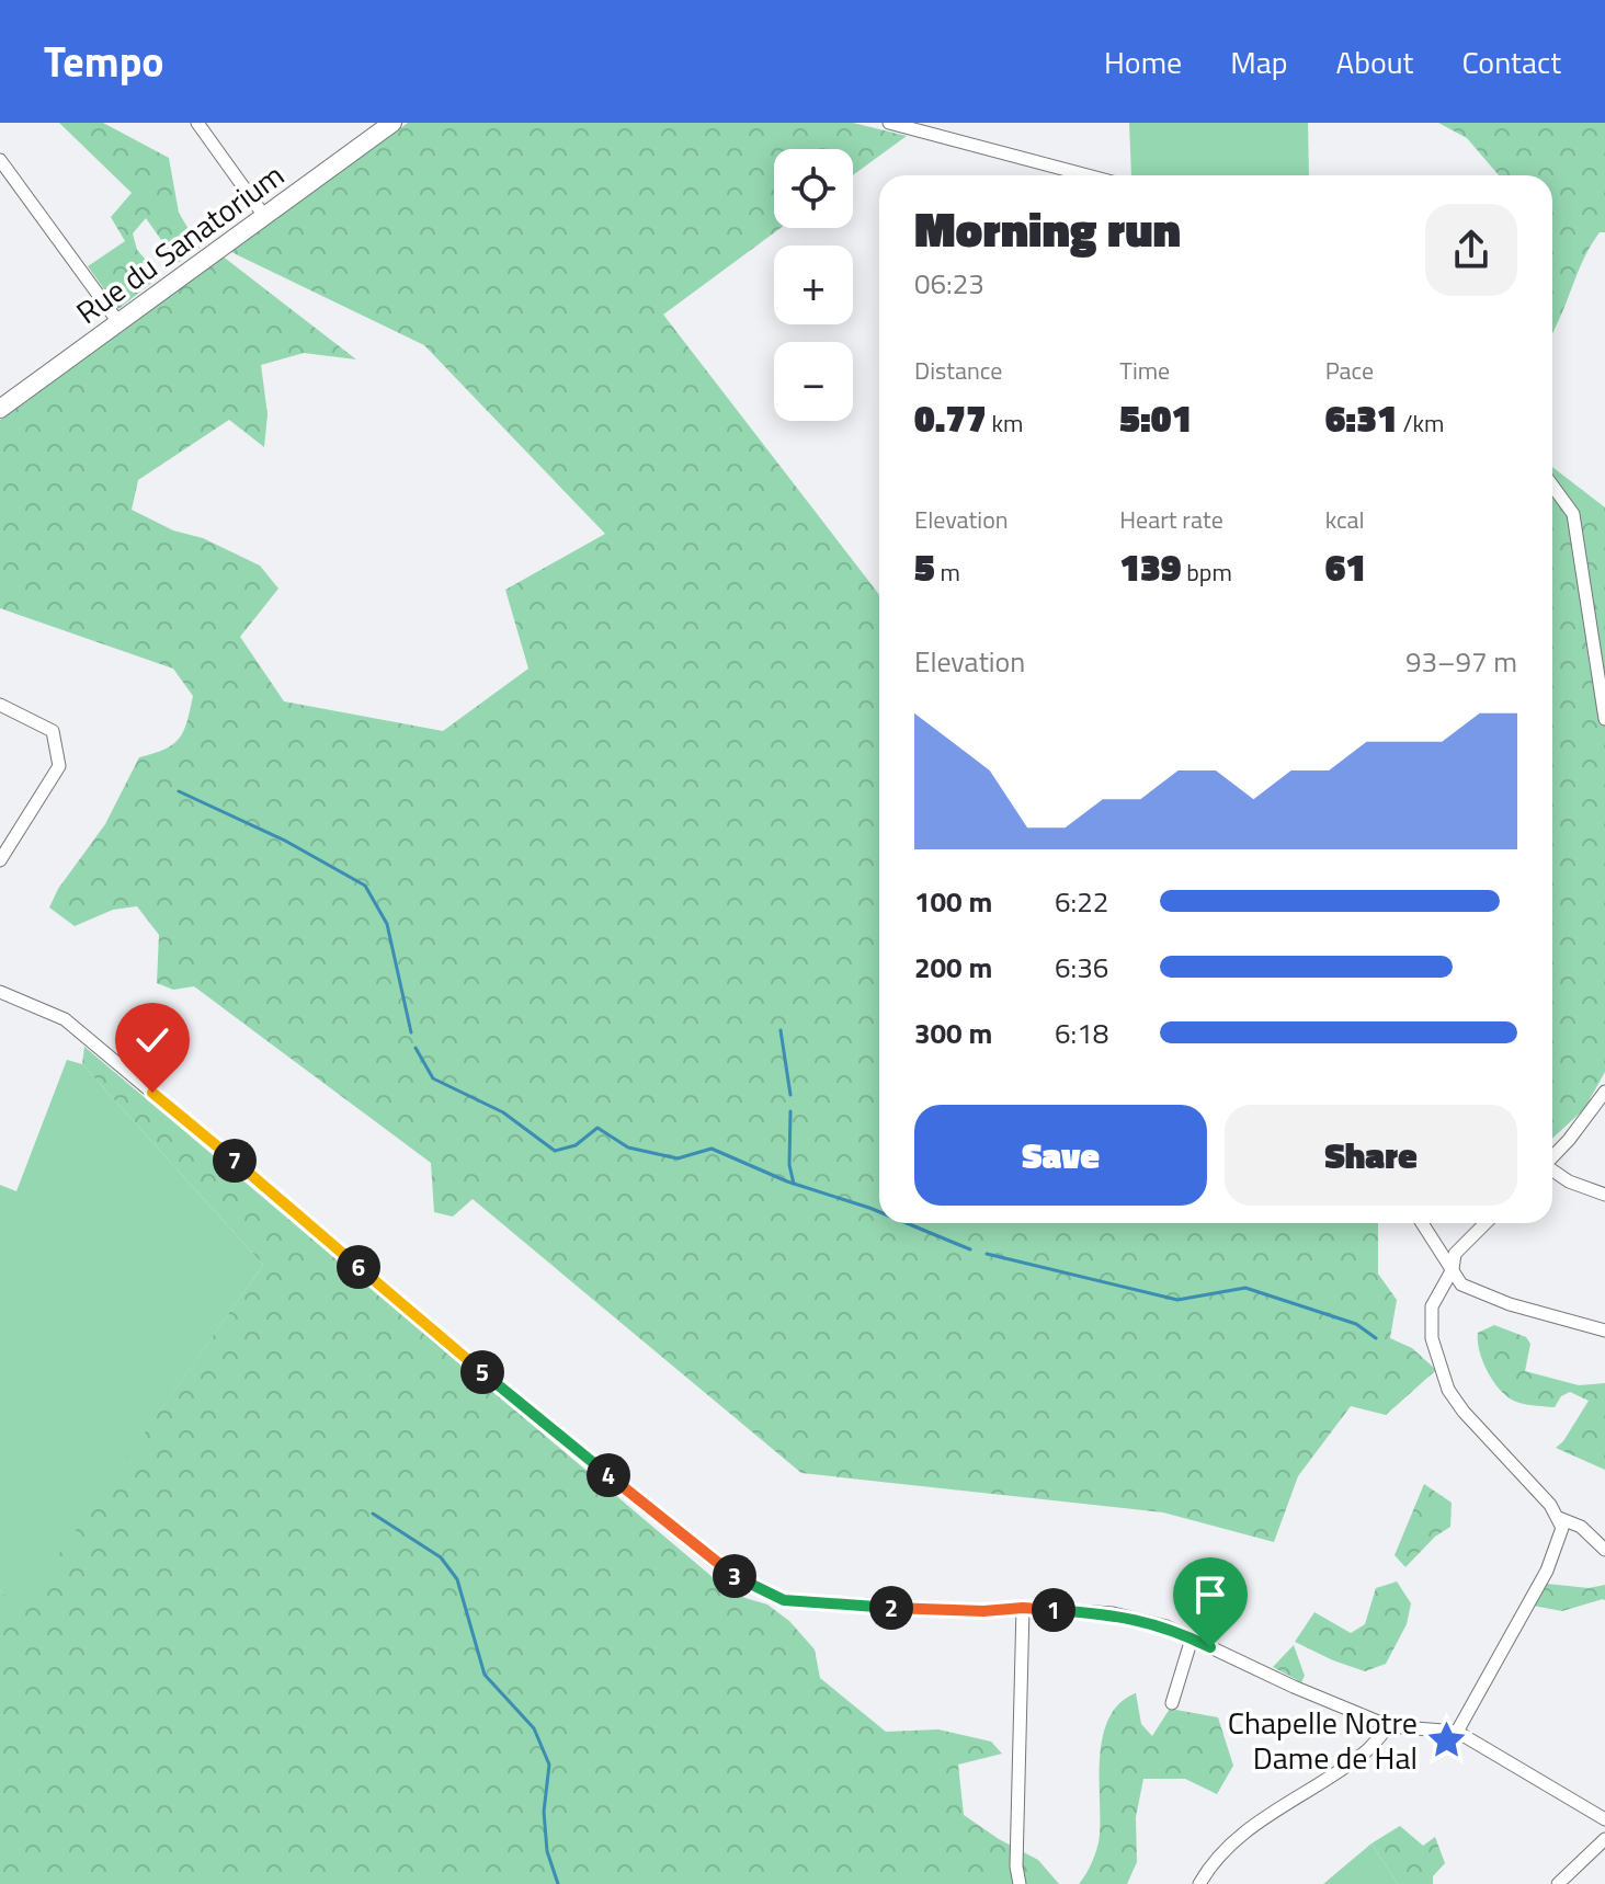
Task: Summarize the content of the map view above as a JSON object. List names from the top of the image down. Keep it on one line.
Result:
{"streets":{"street":["Rue du Sanatorium"]},"places":{"place":["Chapelle Notre Dame de Hal"]},"page":{"header":"Tempo","nav":["Home","Map","About","Contact"],"map_buttons":["+","−"],"heading":["Morning run","06:23"],"stats":[["Distance","0.77 km"],["Time","5:01"],["Pace","6:31 /km"],["Elevation","5 m"],["Heart rate","139 bpm"],["kcal","61"]],"chart":["Elevation","93–97 m"],"list":[{"name":"100 m","note":"6:22"},{"name":"200 m","note":"6:36"},{"name":"300 m","note":"6:18"}],"buttons":["Save","Share"],"pins":["7","6","5","4","3","2","1"]}}
